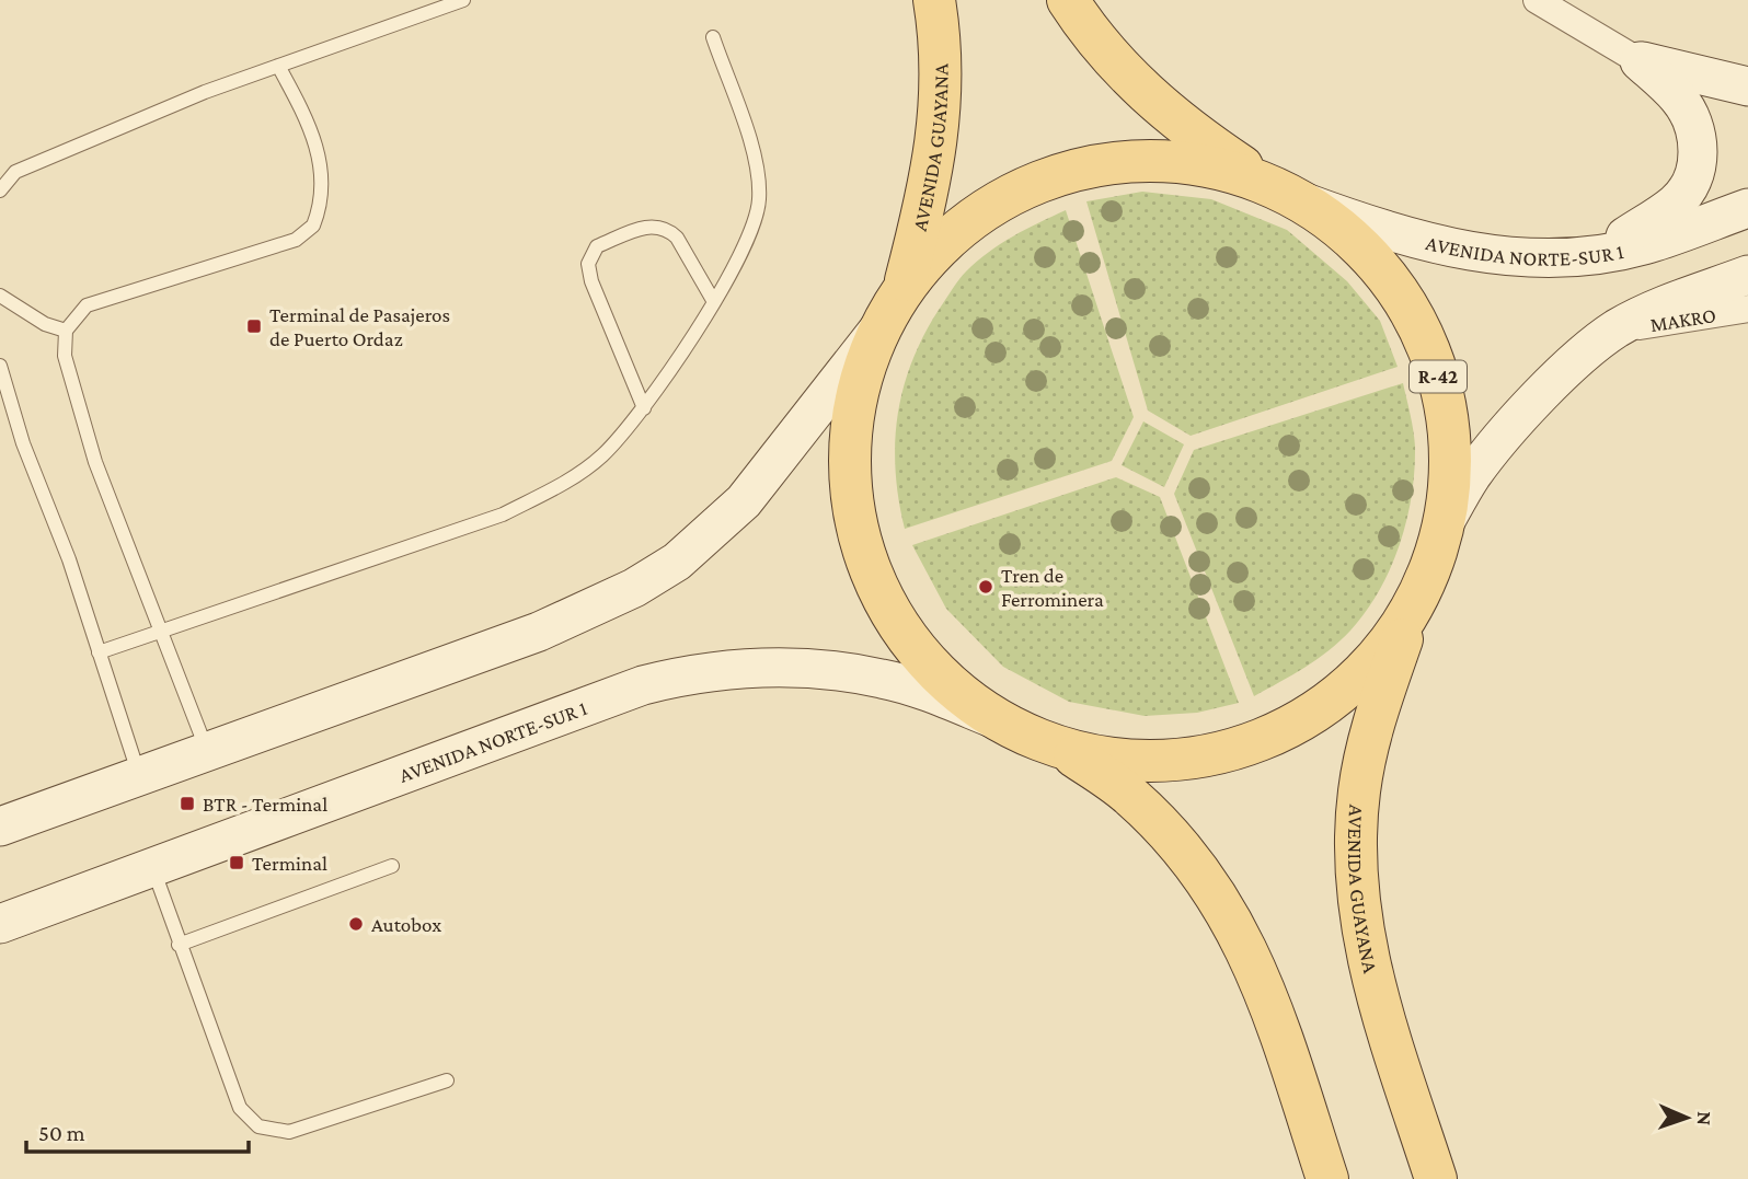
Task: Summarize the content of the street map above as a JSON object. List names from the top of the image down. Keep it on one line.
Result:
{"streets":{"main road":["AVENIDA GUAYANA","AVENIDA NORTE-SUR 1","R-42"],"street":["MAKRO"]},"crossings":[["AVENIDA GUAYANA","R-42"],["AVENIDA NORTE-SUR 1","R-42"]],"places":{"transit":["Terminal de Pasajeros de Puerto Ordaz","BTR - Terminal","Terminal"],"other":["Tren de Ferrominera","Autobox"]},"scale_bar":"50 m","north":"right"}
